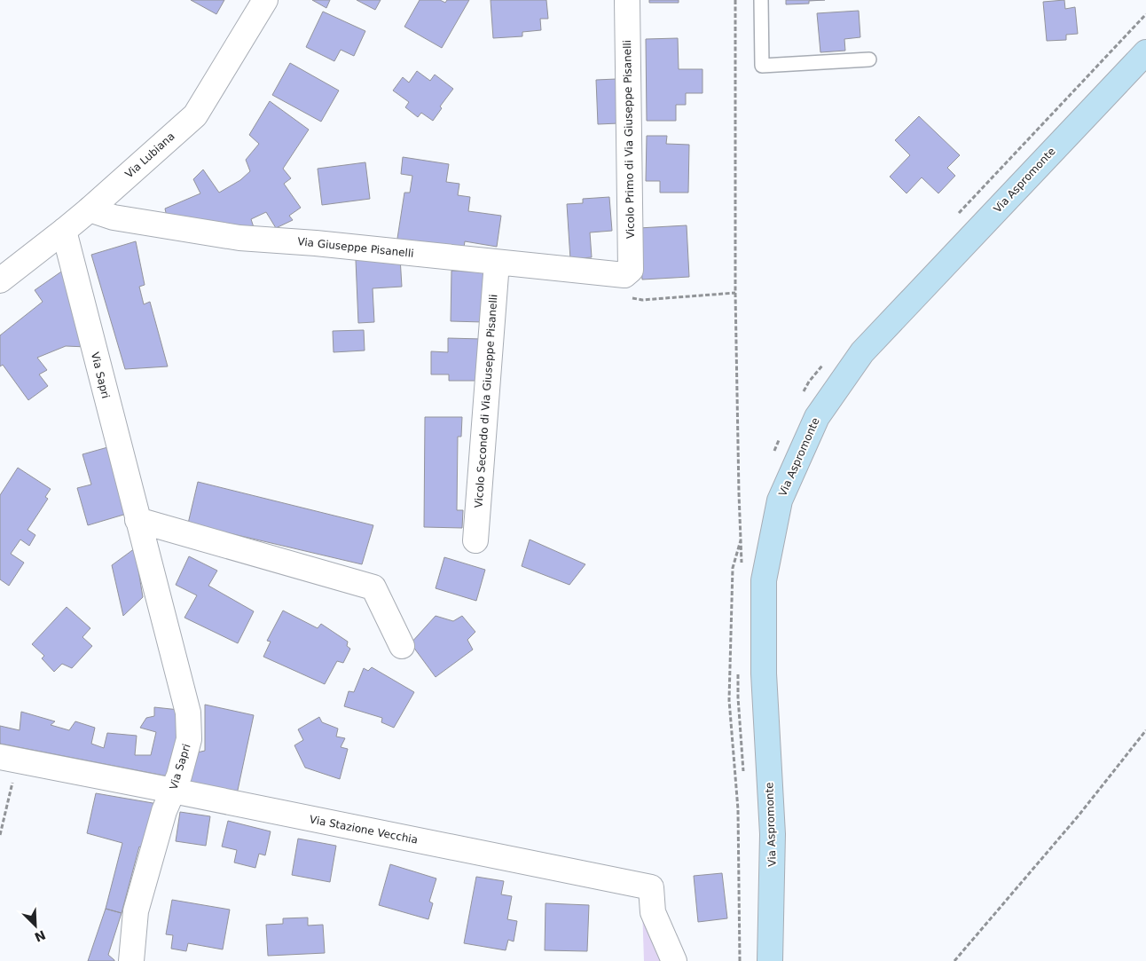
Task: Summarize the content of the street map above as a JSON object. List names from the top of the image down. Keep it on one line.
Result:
{"streets":{"main road":["Via Aspromonte"],"street":["Vicolo Primo di Via Giuseppe Pisanelli","Via Lubiana","Via Giuseppe Pisanelli","Via Sapri","Vicolo Secondo di Via Giuseppe Pisanelli","Via Stazione Vecchia"]},"crossings":[["Vicolo Primo di Via Giuseppe Pisanelli","Via Giuseppe Pisanelli"],["Via Lubiana","Via Giuseppe Pisanelli"],["Via Lubiana","Via Sapri"],["Via Giuseppe Pisanelli","Vicolo Secondo di Via Giuseppe Pisanelli"],["Via Sapri","Via Stazione Vecchia"]],"north":"bottom right"}
